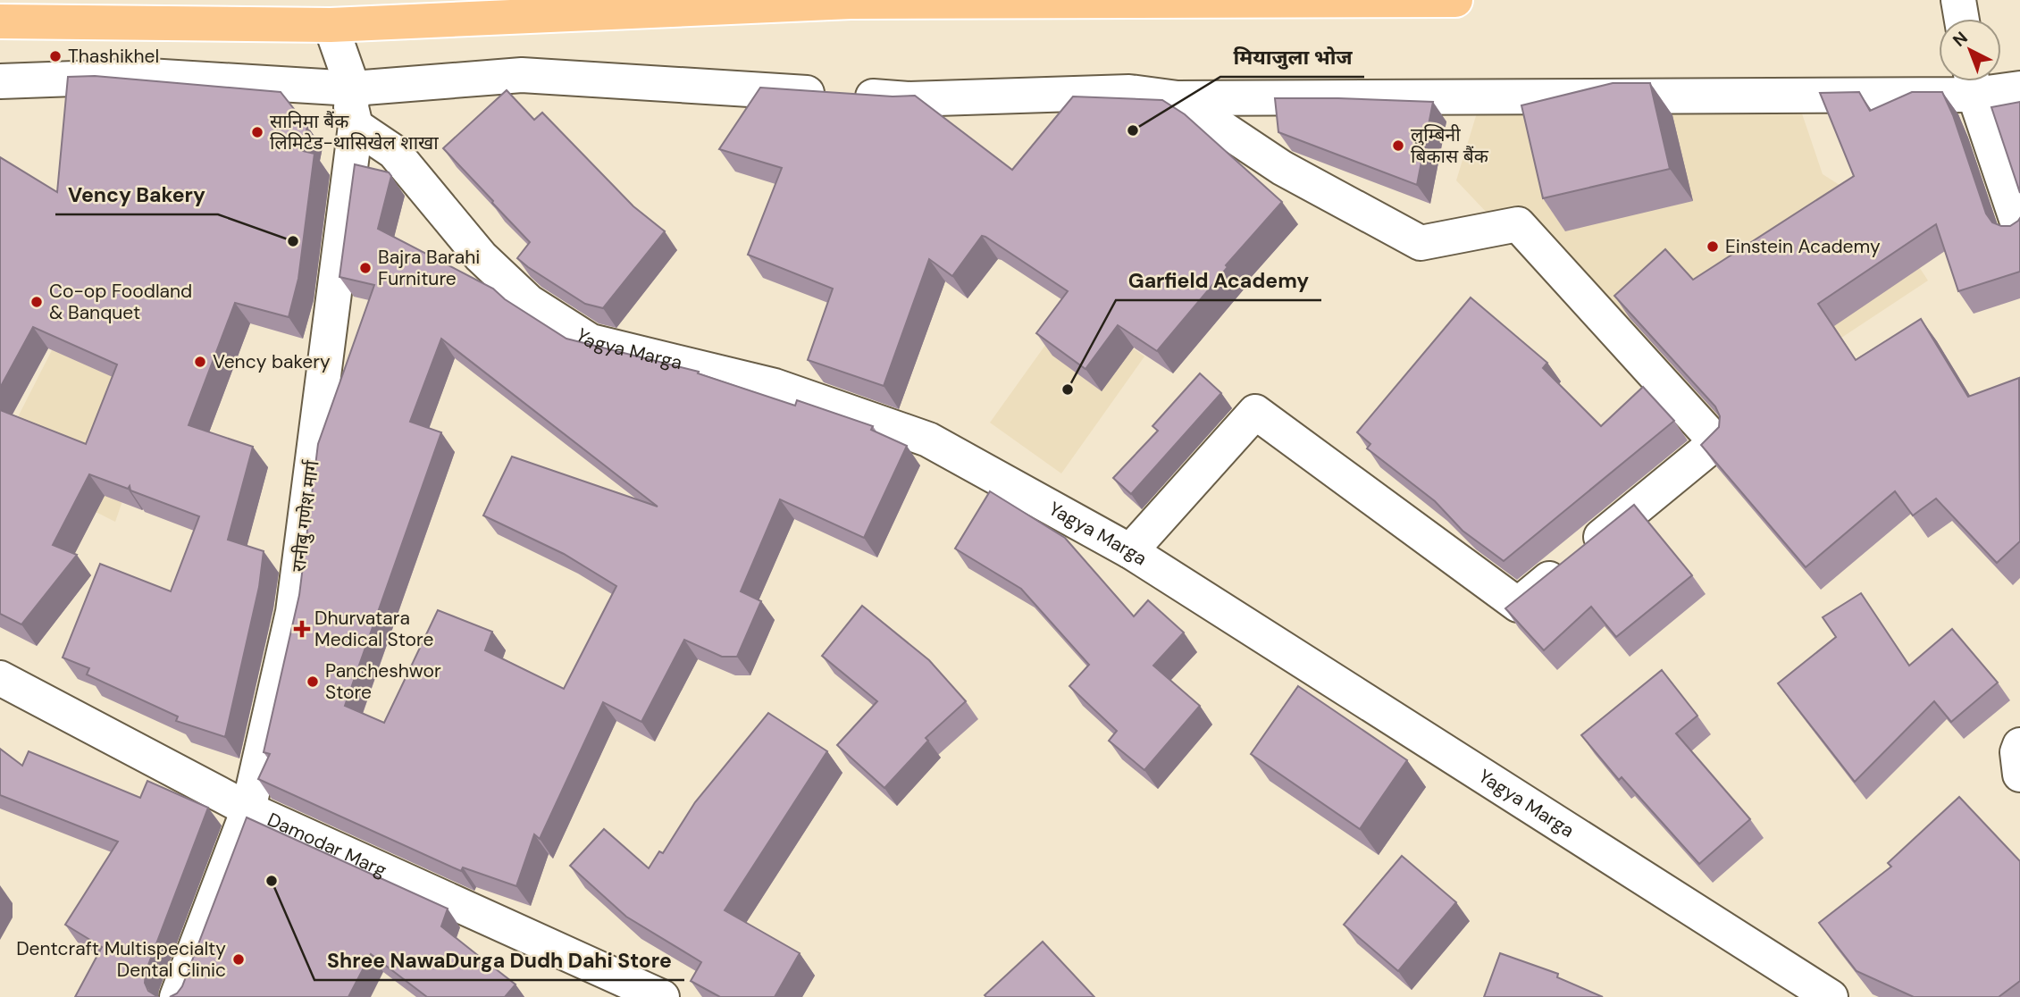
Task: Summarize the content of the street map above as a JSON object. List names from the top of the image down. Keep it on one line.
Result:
{"streets":{"street":["Yagya Marga","रानीबु गणेश मार्ग","Damodar Marg"]},"crossings":[["Yagya Marga","रानीबु गणेश मार्ग"],["रानीबु गणेश मार्ग","Damodar Marg"]],"places":{"other":["Thashikhel","मियाजुला भोज","सानिमा बैंक लिमिटेड-थासिखेल शाखा","लुम्बिनी बिकास बैंक","Vency Bakery","Einstein Academy","Bajra Barahi Furniture","Co-op Foodland & Banquet","Vency bakery","Garfield Academy","Pancheshwor Store","Shree NawaDurga Dudh Dahi Store","Dentcraft Multispecialty Dental Clinic"],"health":["Dhurvatara Medical Store"]},"north":"top left"}
